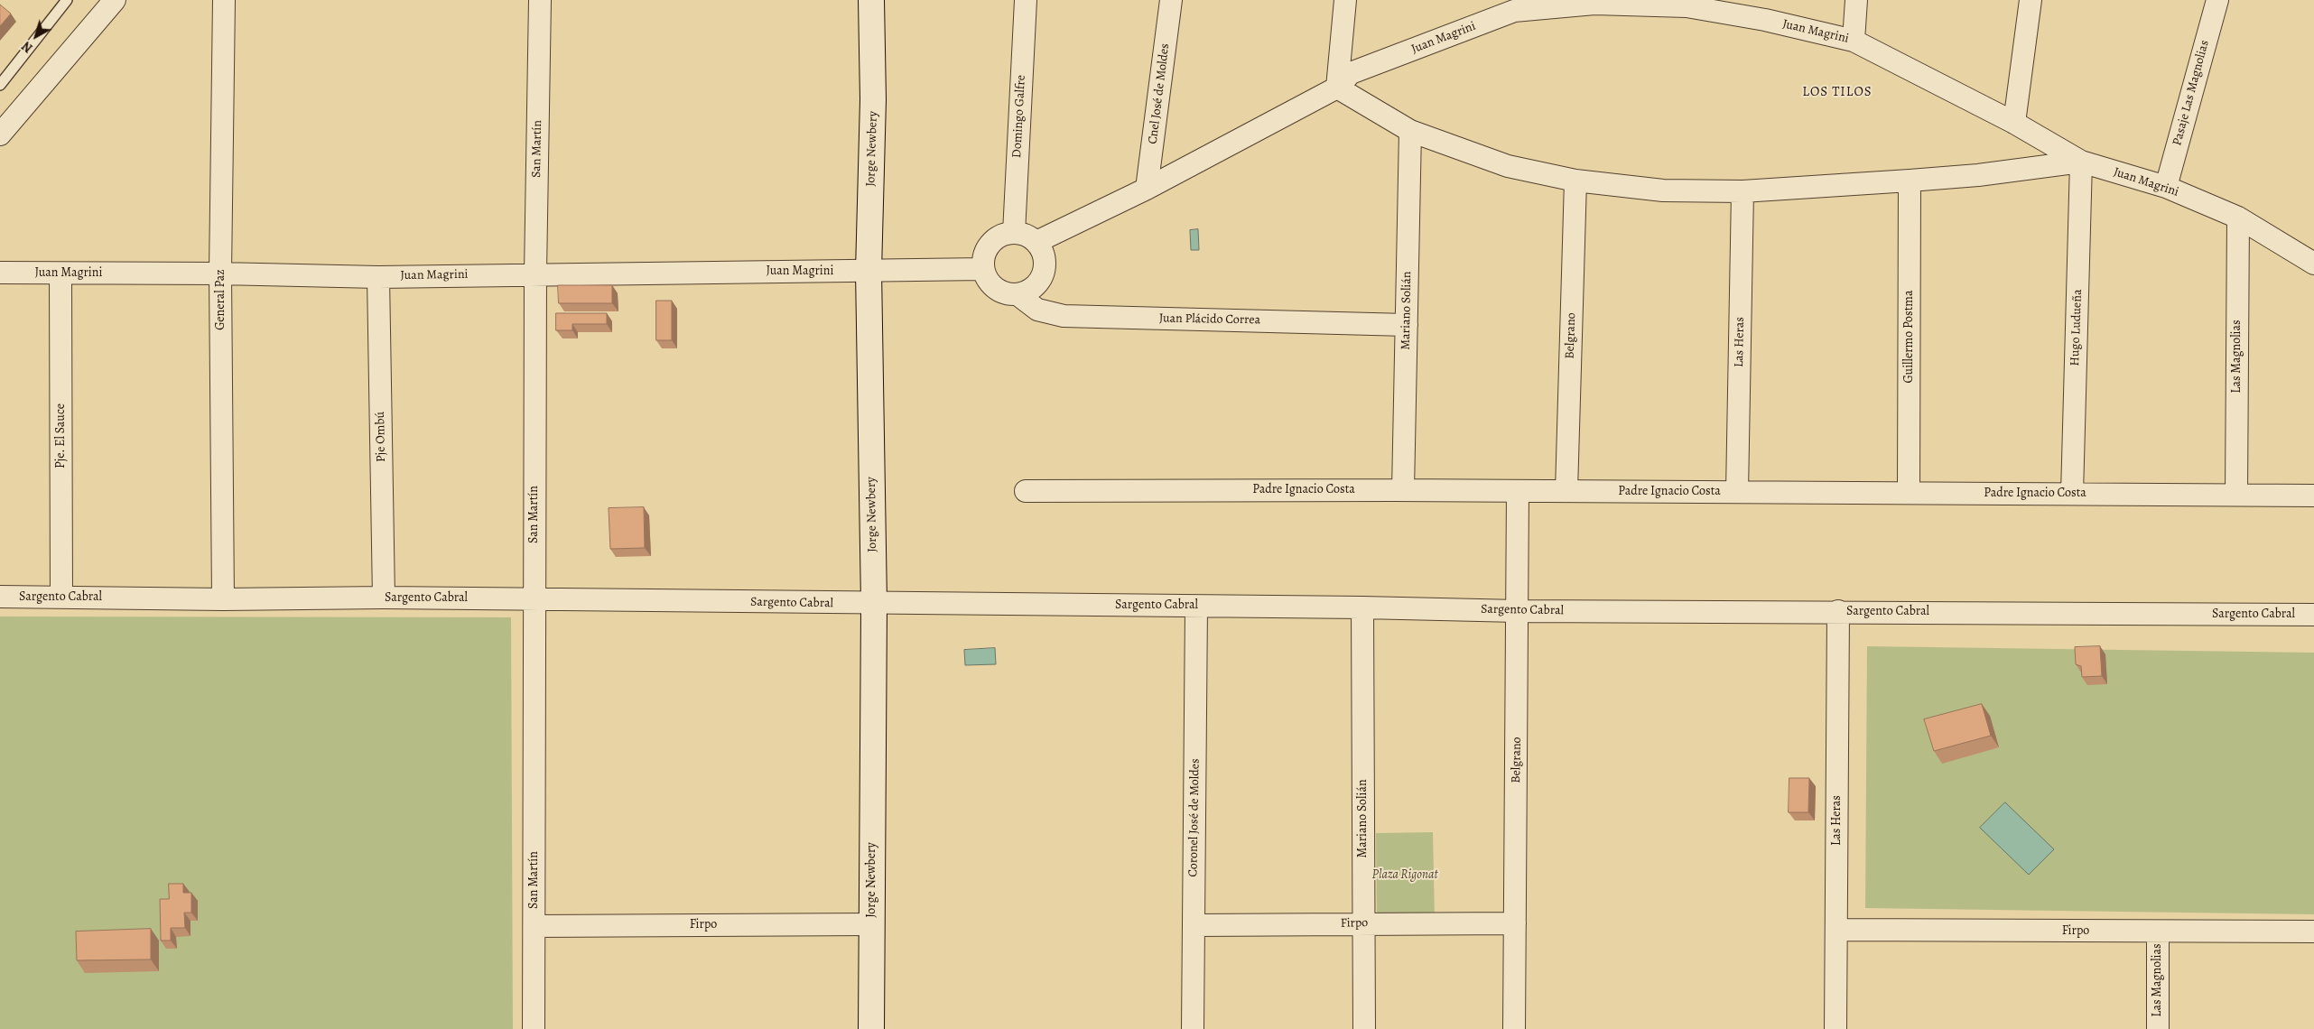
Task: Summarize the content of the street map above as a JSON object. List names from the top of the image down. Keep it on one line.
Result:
{"streets":{"main road":["Jorge Newbery"],"street":["Juan Magrini","Pasaje Las Magnolias","Cnel José de Moldes","Domingo Galfre","San Martín","General Paz","Mariano Solián","Juan Plácido Correa","Hugo Ludueña","Belgrano","Guillermo Postma","Las Heras","Las Magnolias","Pje. El Sauce","Pje Ombú","Padre Ignacio Costa","Sargento Cabral","Coronel José de Moldes","Firpo"]},"crossings":[["Juan Magrini","Pasaje Las Magnolias"],["Juan Magrini","Cnel José de Moldes"],["Juan Magrini","Domingo Galfre"],["Juan Magrini","San Martín"],["Juan Magrini","Jorge Newbery"],["Juan Magrini","General Paz"],["Juan Magrini","Juan Plácido Correa"],["Juan Magrini","Hugo Ludueña"],["Juan Magrini","Las Magnolias"],["Juan Magrini","Pje. El Sauce"],["Juan Magrini","Pje Ombú"],["Domingo Galfre","Juan Plácido Correa"],["San Martín","Sargento Cabral"],["San Martín","Firpo"],["Jorge Newbery","Sargento Cabral"],["Jorge Newbery","Firpo"],["General Paz","Sargento Cabral"],["Mariano Solián","Juan Plácido Correa"],["Mariano Solián","Padre Ignacio Costa"],["Mariano Solián","Sargento Cabral"],["Mariano Solián","Firpo"],["Hugo Ludueña","Padre Ignacio Costa"],["Belgrano","Padre Ignacio Costa"],["Belgrano","Sargento Cabral"],["Belgrano","Firpo"],["Guillermo Postma","Padre Ignacio Costa"],["Las Heras","Padre Ignacio Costa"],["Las Heras","Sargento Cabral"],["Las Heras","Firpo"],["Las Magnolias","Padre Ignacio Costa"],["Las Magnolias","Firpo"],["Pje. El Sauce","Sargento Cabral"],["Pje Ombú","Sargento Cabral"],["Sargento Cabral","Coronel José de Moldes"],["Coronel José de Moldes","Firpo"]],"districts":["LOS TILOS"],"parks":["Plaza Rigonat"],"north":"bottom left"}
